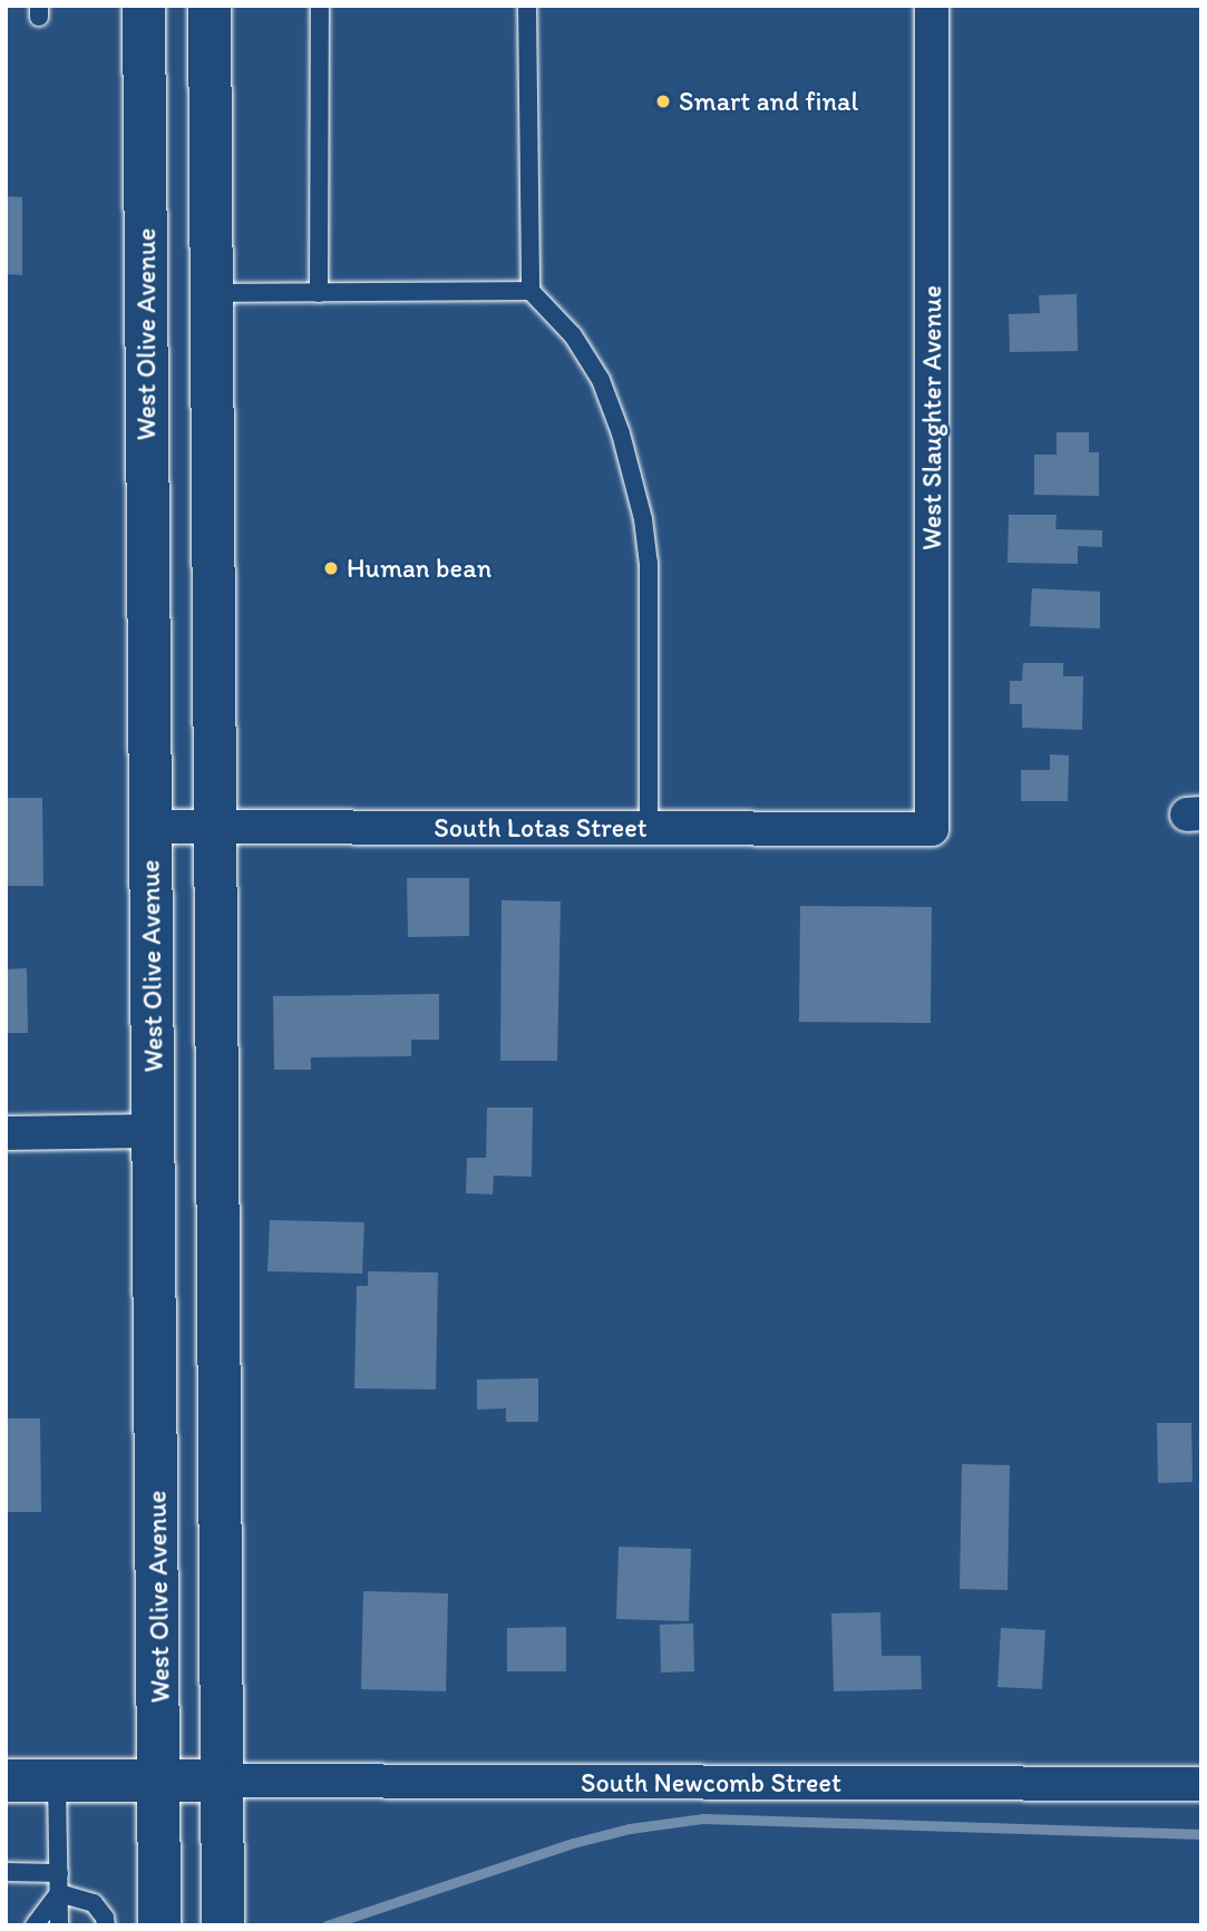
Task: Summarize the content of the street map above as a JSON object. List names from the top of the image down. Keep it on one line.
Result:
{"streets":{"main road":["West Olive Avenue"],"street":["West Slaughter Avenue","South Lotas Street","South Newcomb Street"]},"crossings":[["West Olive Avenue","South Lotas Street"],["West Slaughter Avenue","South Lotas Street"]],"places":["Smart and final","Human bean"]}
